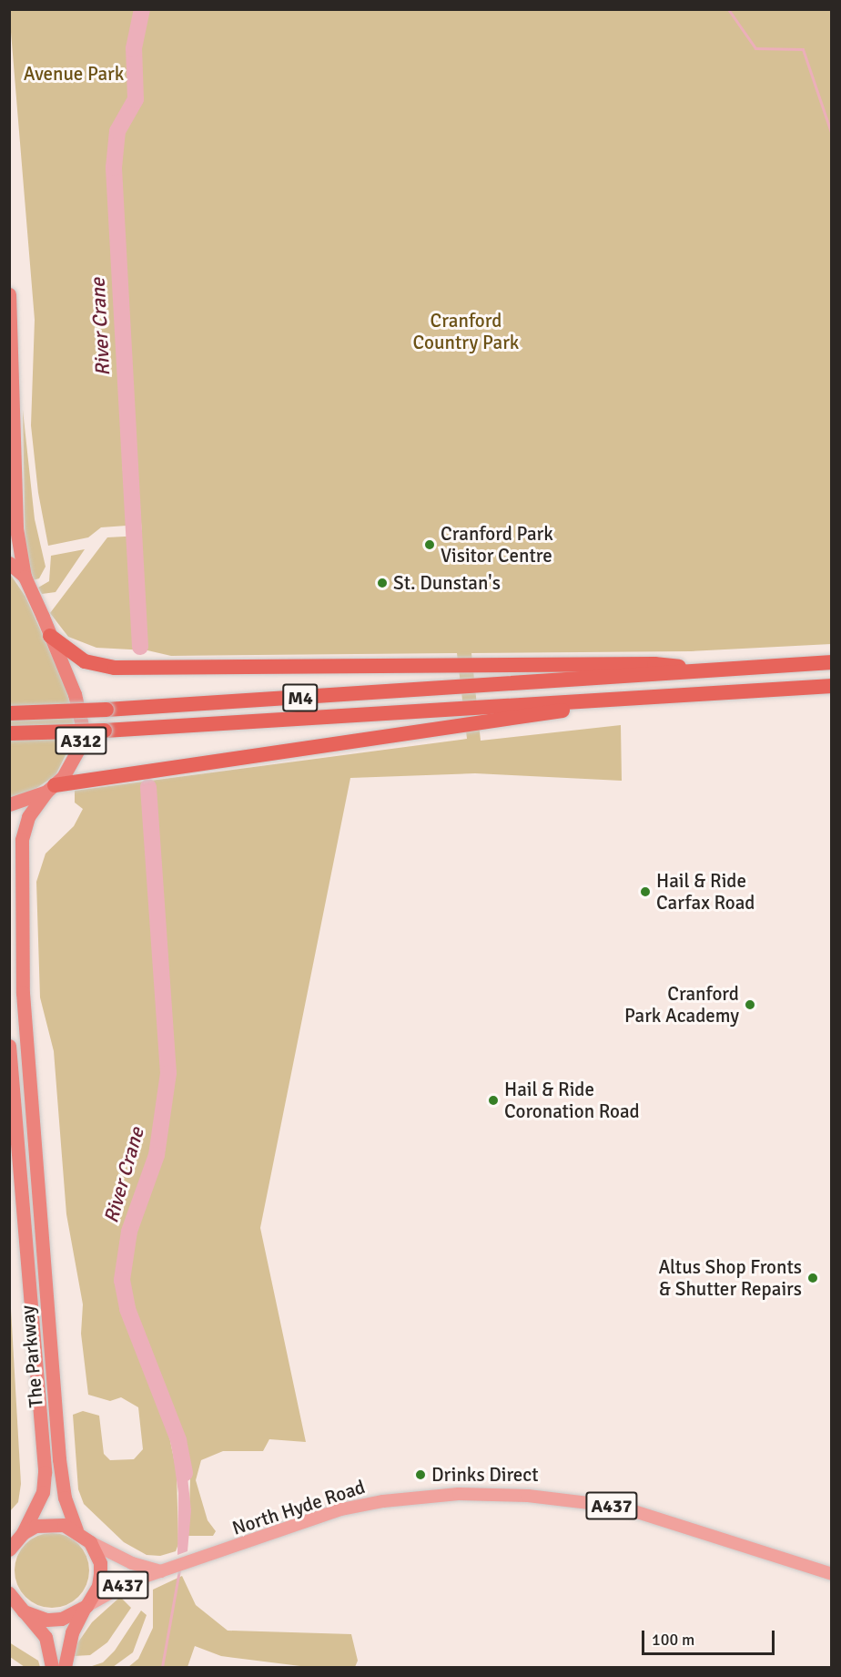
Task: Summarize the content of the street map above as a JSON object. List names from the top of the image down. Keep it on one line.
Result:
{"streets":{"highway":["M4","A312","The Parkway"],"main road":["A437","North Hyde Road"]},"crossings":[["M4","A312"],["M4","The Parkway"],["A312","The Parkway"]],"water":["River Crane"],"parks":["Avenue Park","Cranford Country Park"],"places":["Cranford Park Visitor Centre","St. Dunstan's","Hail & Ride Carfax Road","Cranford Park Academy","Hail & Ride Coronation Road","Altus Shop Fronts & Shutter Repairs","Drinks Direct"],"scale_bar":"100 m"}
